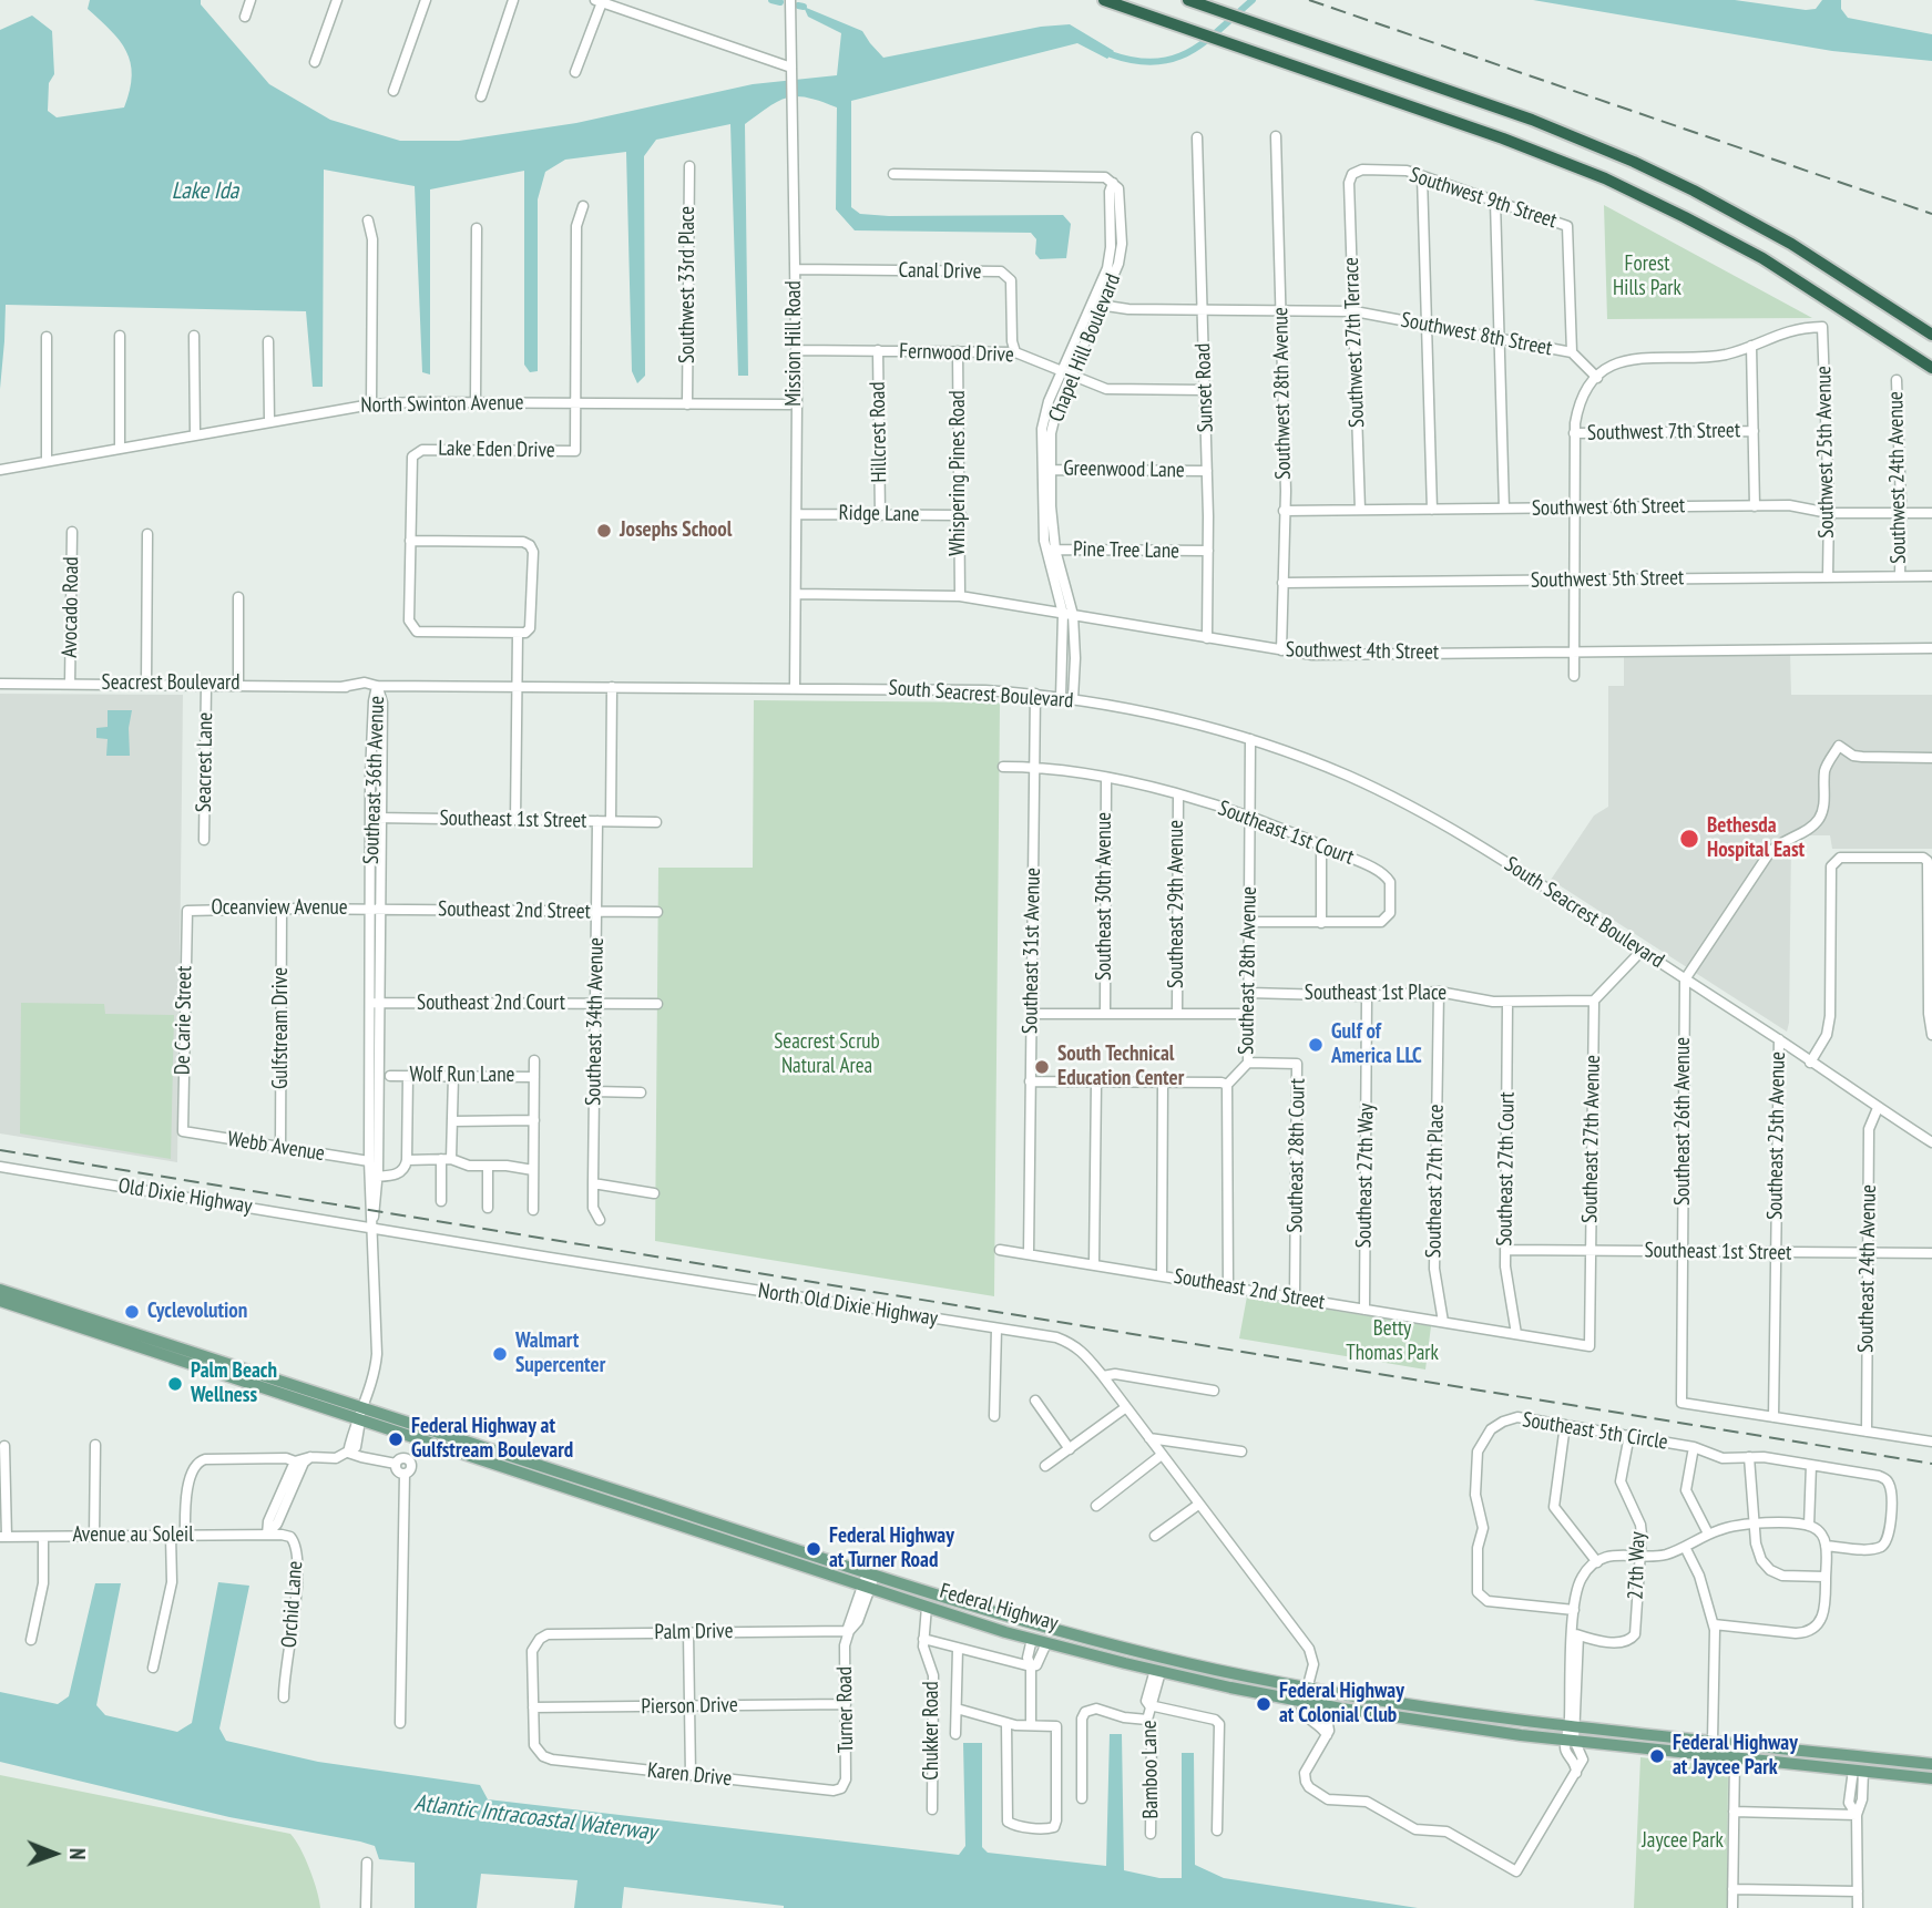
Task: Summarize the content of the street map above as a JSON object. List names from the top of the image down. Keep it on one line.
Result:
{"streets":{"main road":["Federal Highway"],"street":["Southwest 9th Street","Canal Drive","Southwest 33rd Place","Southwest 8th Street","Southwest 27th Terrace","Mission Hill Road","Chapel Hill Boulevard","Fernwood Drive","Sunset Road","Southwest 28th Avenue","North Swinton Avenue","Hillcrest Road","Southwest 7th Street","Lake Eden Drive","Southwest 25th Avenue","Greenwood Lane","Whispering Pines Road","Southwest 24th Avenue","Southwest 6th Street","Ridge Lane","Pine Tree Lane","Southwest 5th Street","Avocado Road","Southwest 4th Street","Seacrest Boulevard","South Seacrest Boulevard","Seacrest Lane","Southeast 36th Avenue","Southeast 1st Street","Southeast 1st Court","Southeast 30th Avenue","Southeast 29th Avenue","Oceanview Avenue","Southeast 2nd Street","Southeast 31st Avenue","Southeast 28th Avenue","Southeast 1st Place","Southeast 2nd Court","De Carie Street","Southeast 34th Avenue","Gulfstream Drive","Wolf Run Lane","Southeast 26th Avenue","Southeast 25th Avenue","Southeast 27th Avenue","Webb Avenue","Southeast 28th Court","Southeast 27th Court","Southeast 27th Way","Southeast 27th Place","Old Dixie Highway","Southeast 24th Avenue","North Old Dixie Highway","Southeast 5th Circle","Avenue au Soleil","27th Way","Orchid Lane","Palm Drive","Pierson Drive","Turner Road","Chukker Road","Bamboo Lane","Karen Drive"]},"crossings":[["Southwest 9th Street","Southwest 8th Street"],["Southwest 9th Street","Southwest 27th Terrace"],["Canal Drive","Mission Hill Road"],["Canal Drive","Fernwood Drive"],["Southwest 33rd Place","North Swinton Avenue"],["Southwest 8th Street","Southwest 27th Terrace"],["Southwest 8th Street","Chapel Hill Boulevard"],["Southwest 8th Street","Sunset Road"],["Southwest 8th Street","Southwest 28th Avenue"],["Southwest 27th Terrace","Southwest 6th Street"],["Mission Hill Road","Fernwood Drive"],["Mission Hill Road","North Swinton Avenue"],["Mission Hill Road","Ridge Lane"],["Mission Hill Road","Southwest 4th Street"],["Mission Hill Road","South Seacrest Boulevard"],["Chapel Hill Boulevard","Fernwood Drive"],["Chapel Hill Boulevard","Greenwood Lane"],["Chapel Hill Boulevard","Pine Tree Lane"],["Chapel Hill Boulevard","Southwest 4th Street"],["Chapel Hill Boulevard","South Seacrest Boulevard"],["Fernwood Drive","Sunset Road"],["Fernwood Drive","Hillcrest Road"],["Fernwood Drive","Whispering Pines Road"],["Sunset Road","Greenwood Lane"],["Sunset Road","Pine Tree Lane"],["Sunset Road","Southwest 4th Street"],["Southwest 28th Avenue","Southwest 6th Street"],["Southwest 28th Avenue","Southwest 5th Street"],["Southwest 28th Avenue","Southwest 4th Street"],["North Swinton Avenue","Lake Eden Drive"],["Hillcrest Road","Ridge Lane"],["Southwest 25th Avenue","Southwest 6th Street"],["Southwest 25th Avenue","Southwest 5th Street"],["Whispering Pines Road","Ridge Lane"],["Whispering Pines Road","Southwest 4th Street"],["Southwest 24th Avenue","Southwest 6th Street"],["Southwest 24th Avenue","Southwest 5th Street"],["Avocado Road","Seacrest Boulevard"],["Seacrest Boulevard","South Seacrest Boulevard"],["Seacrest Boulevard","Seacrest Lane"],["Seacrest Boulevard","Southeast 36th Avenue"],["South Seacrest Boulevard","Southeast 36th Avenue"],["South Seacrest Boulevard","Southeast 31st Avenue"],["South Seacrest Boulevard","Southeast 28th Avenue"],["South Seacrest Boulevard","Southeast 26th Avenue"],["South Seacrest Boulevard","Southeast 25th Avenue"],["South Seacrest Boulevard","Southeast 24th Avenue"],["Southeast 36th Avenue","Southeast 1st Street"],["Southeast 36th Avenue","Oceanview Avenue"],["Southeast 36th Avenue","Southeast 2nd Street"],["Southeast 36th Avenue","Southeast 2nd Court"],["Southeast 36th Avenue","Webb Avenue"],["Southeast 36th Avenue","Old Dixie Highway"],["Southeast 36th Avenue","North Old Dixie Highway"],["Southeast 36th Avenue","Federal Highway"],["Southeast 1st Street","Southeast 34th Avenue"],["Southeast 1st Street","Southeast 26th Avenue"],["Southeast 1st Street","Southeast 25th Avenue"],["Southeast 1st Street","Southeast 27th Avenue"],["Southeast 1st Street","Southeast 27th Court"],["Southeast 1st Street","Southeast 24th Avenue"],["Southeast 1st Court","Southeast 30th Avenue"],["Southeast 1st Court","Southeast 29th Avenue"],["Southeast 1st Court","Southeast 31st Avenue"],["Southeast 1st Court","Southeast 28th Avenue"],["Oceanview Avenue","Southeast 2nd Street"],["Oceanview Avenue","De Carie Street"],["Oceanview Avenue","Gulfstream Drive"],["Southeast 2nd Street","Southeast 31st Avenue"],["Southeast 2nd Street","Southeast 28th Avenue"],["Southeast 2nd Street","Southeast 34th Avenue"],["Southeast 2nd Street","Southeast 27th Avenue"],["Southeast 2nd Street","Southeast 28th Court"],["Southeast 2nd Street","Southeast 27th Court"],["Southeast 2nd Street","Southeast 27th Way"],["Southeast 2nd Street","Southeast 27th Place"],["Southeast 28th Avenue","Southeast 1st Place"],["Southeast 28th Avenue","Southeast 28th Court"],["Southeast 1st Place","Southeast 27th Avenue"],["Southeast 1st Place","Southeast 27th Court"],["Southeast 1st Place","Southeast 27th Way"],["Southeast 1st Place","Southeast 27th Place"],["Southeast 2nd Court","Southeast 34th Avenue"],["De Carie Street","Webb Avenue"],["Gulfstream Drive","Webb Avenue"],["Southeast 26th Avenue","Southeast 25th Avenue"],["Old Dixie Highway","North Old Dixie Highway"],["North Old Dixie Highway","Federal Highway"],["Southeast 5th Circle","27th Way"],["Avenue au Soleil","Orchid Lane"],["Federal Highway","Turner Road"],["Federal Highway","Chukker Road"],["Federal Highway","Bamboo Lane"],["Palm Drive","Pierson Drive"],["Palm Drive","Turner Road"],["Palm Drive","Karen Drive"],["Pierson Drive","Turner Road"],["Pierson Drive","Karen Drive"],["Turner Road","Karen Drive"]],"water":["Lake Ida","Atlantic Intracoastal Waterway"],"parks":["Forest Hills Park","Seacrest Scrub Natural Area","Betty Thomas Park","Jaycee Park"],"places":["Josephs School","Bethesda Hospital East","Gulf of America LLC","South Technical Education Center","Cyclevolution","Walmart Supercenter","Palm Beach Wellness","Federal Highway at Gulfstream Boulevard","Federal Highway at Turner Road","Federal Highway at Colonial Club","Federal Highway at Jaycee Park"],"north":"right"}
